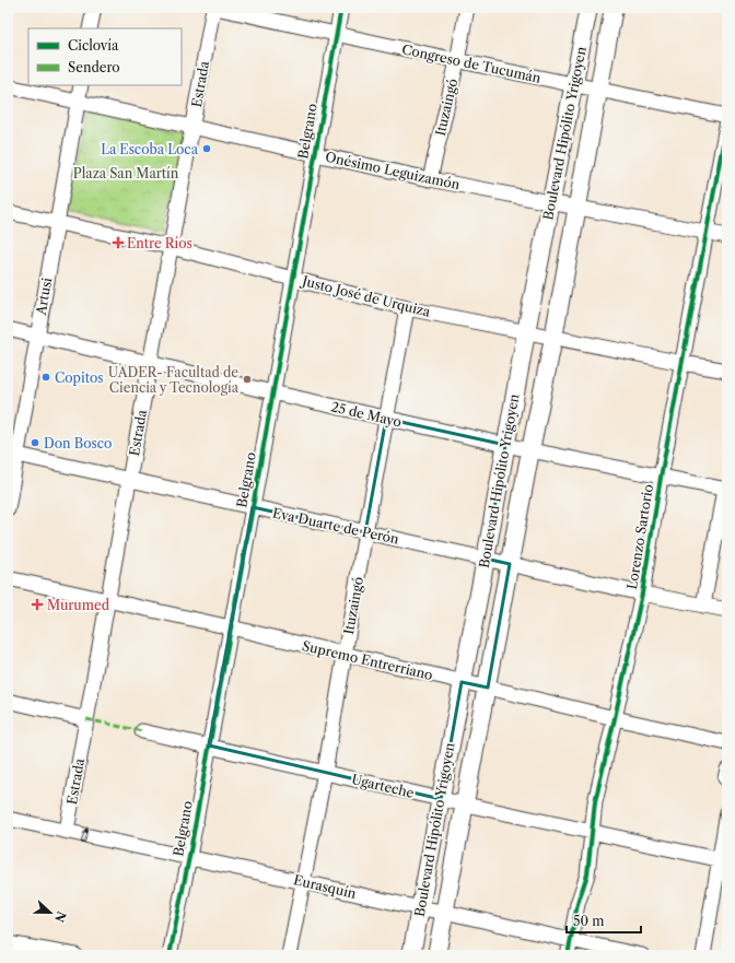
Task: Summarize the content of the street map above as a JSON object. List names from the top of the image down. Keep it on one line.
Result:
{"streets":{"main road":["Boulevard Hipólito Yrigoyen"],"street":["Congreso de Tucumán","Estrada","Ituzaingó","Belgrano","Onésimo Leguizamón","Artusi","Justo José de Urquiza","25 de Mayo","Eva Duarte de Perón","Lorenzo Sartorio","Supremo Entrerriano","Ugarteche","Eurasquín"]},"crossings":[["Congreso de Tucumán","Estrada"],["Congreso de Tucumán","Ituzaingó"],["Congreso de Tucumán","Belgrano"],["Congreso de Tucumán","Boulevard Hipólito Yrigoyen"],["Estrada","Onésimo Leguizamón"],["Estrada","Justo José de Urquiza"],["Estrada","25 de Mayo"],["Estrada","Eva Duarte de Perón"],["Estrada","Supremo Entrerriano"],["Estrada","Eurasquín"],["Ituzaingó","Onésimo Leguizamón"],["Ituzaingó","Justo José de Urquiza"],["Ituzaingó","25 de Mayo"],["Ituzaingó","Eva Duarte de Perón"],["Ituzaingó","Supremo Entrerriano"],["Ituzaingó","Ugarteche"],["Ituzaingó","Eurasquín"],["Belgrano","Onésimo Leguizamón"],["Belgrano","Justo José de Urquiza"],["Belgrano","25 de Mayo"],["Belgrano","Eva Duarte de Perón"],["Belgrano","Supremo Entrerriano"],["Belgrano","Ugarteche"],["Belgrano","Eurasquín"],["Boulevard Hipólito Yrigoyen","Onésimo Leguizamón"],["Boulevard Hipólito Yrigoyen","Justo José de Urquiza"],["Boulevard Hipólito Yrigoyen","25 de Mayo"],["Boulevard Hipólito Yrigoyen","Eva Duarte de Perón"],["Boulevard Hipólito Yrigoyen","Supremo Entrerriano"],["Boulevard Hipólito Yrigoyen","Ugarteche"],["Boulevard Hipólito Yrigoyen","Eurasquín"],["Onésimo Leguizamón","Artusi"],["Onésimo Leguizamón","Lorenzo Sartorio"],["Artusi","Justo José de Urquiza"],["Artusi","25 de Mayo"],["Artusi","Eva Duarte de Perón"],["Justo José de Urquiza","Lorenzo Sartorio"],["25 de Mayo","Lorenzo Sartorio"],["Eva Duarte de Perón","Lorenzo Sartorio"],["Lorenzo Sartorio","Supremo Entrerriano"],["Lorenzo Sartorio","Ugarteche"],["Lorenzo Sartorio","Eurasquín"]],"parks":["Plaza San Martín"],"places":{"other":["La Escoba Loca","Copitos","UADER- Facultad de Ciencia y Tecnología","Don Bosco"],"health":["Entre Ríos","Murumed"]},"legend":["Ciclovía","Sendero"],"scale_bar":"50 m","north":"right"}
